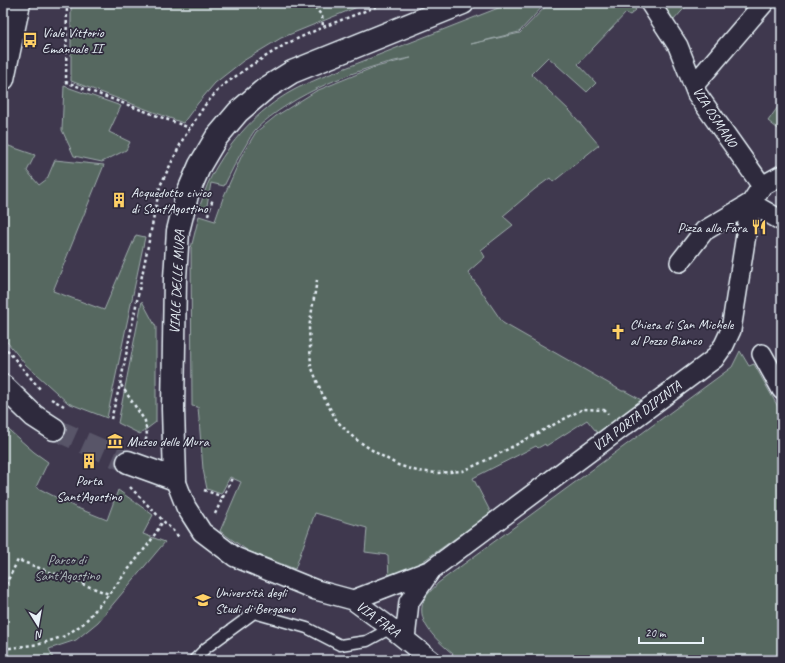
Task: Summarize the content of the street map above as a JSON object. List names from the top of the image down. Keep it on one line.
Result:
{"streets":{"street":["VIA OSMANO","VIALE DELLE MURA","VIA PORTA DIPINTA","VIA FARA"]},"crossings":[["VIA OSMANO","VIA PORTA DIPINTA"],["VIALE DELLE MURA","VIA FARA"],["VIA PORTA DIPINTA","VIA FARA"]],"parks":["Parco di Sant'Agostino"],"places":{"bus stop":["Viale Vittorio Emanuale II"],"building":["Acquedotto civico di Sant'Agostino","Porta Sant'Agostino"],"restaurant":["Pizza alla Fara"],"church":["Chiesa di San Michele al Pozzo Bianco"],"museum":["Museo delle Mura"],"school or university":["Università degli Studi di Bergamo"]},"scale_bar":"20 m","north":"bottom"}
